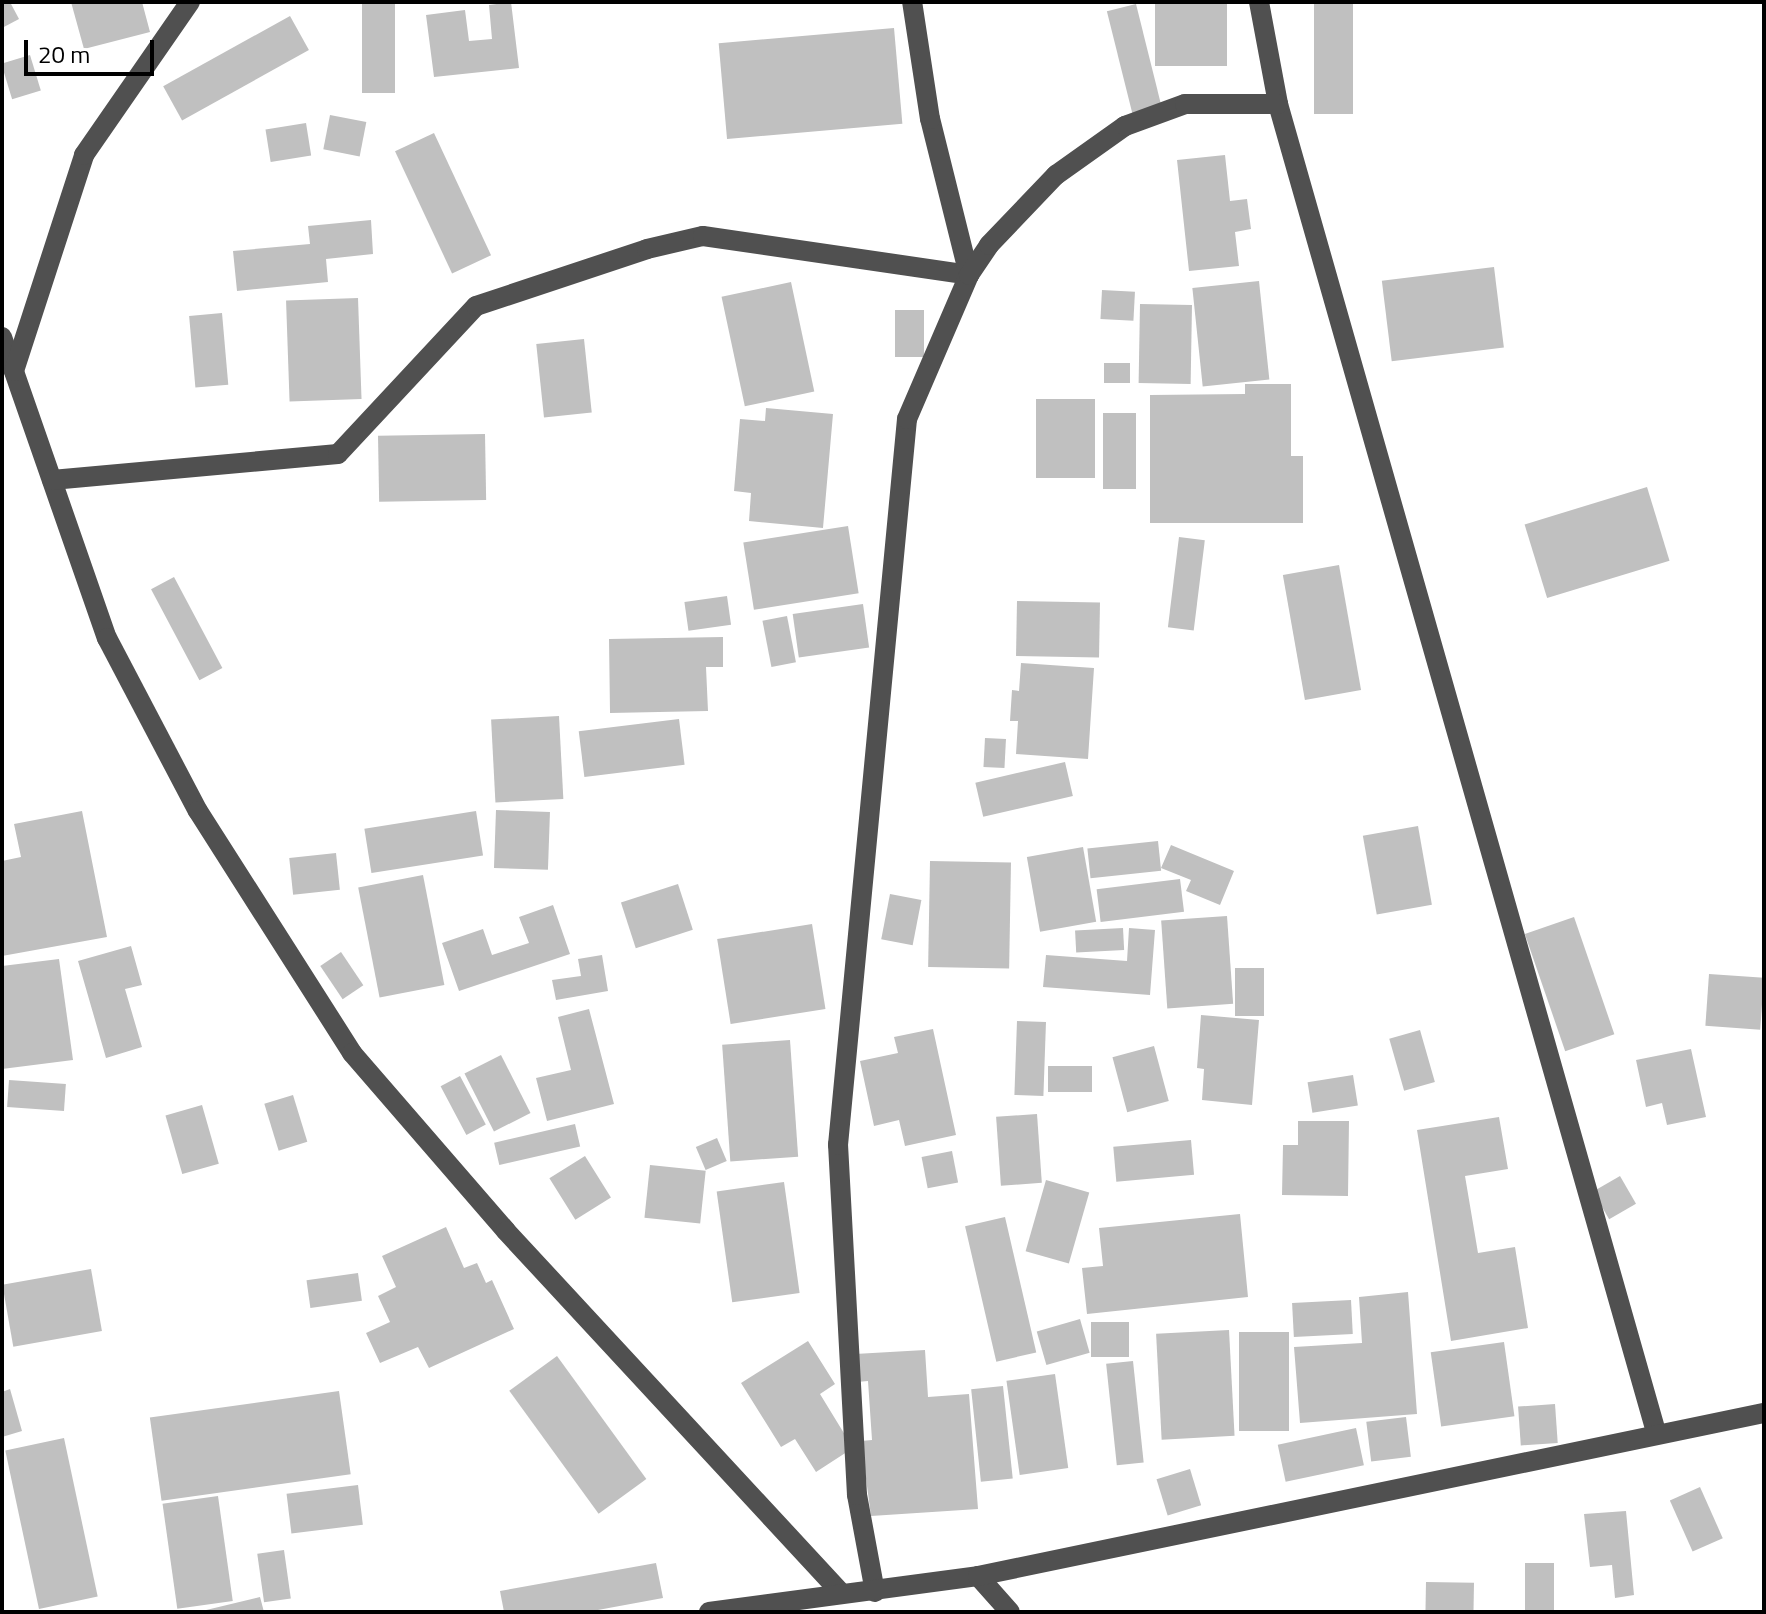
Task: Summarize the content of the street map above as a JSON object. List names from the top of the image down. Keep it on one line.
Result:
{"scale_bar":"20 m"}
